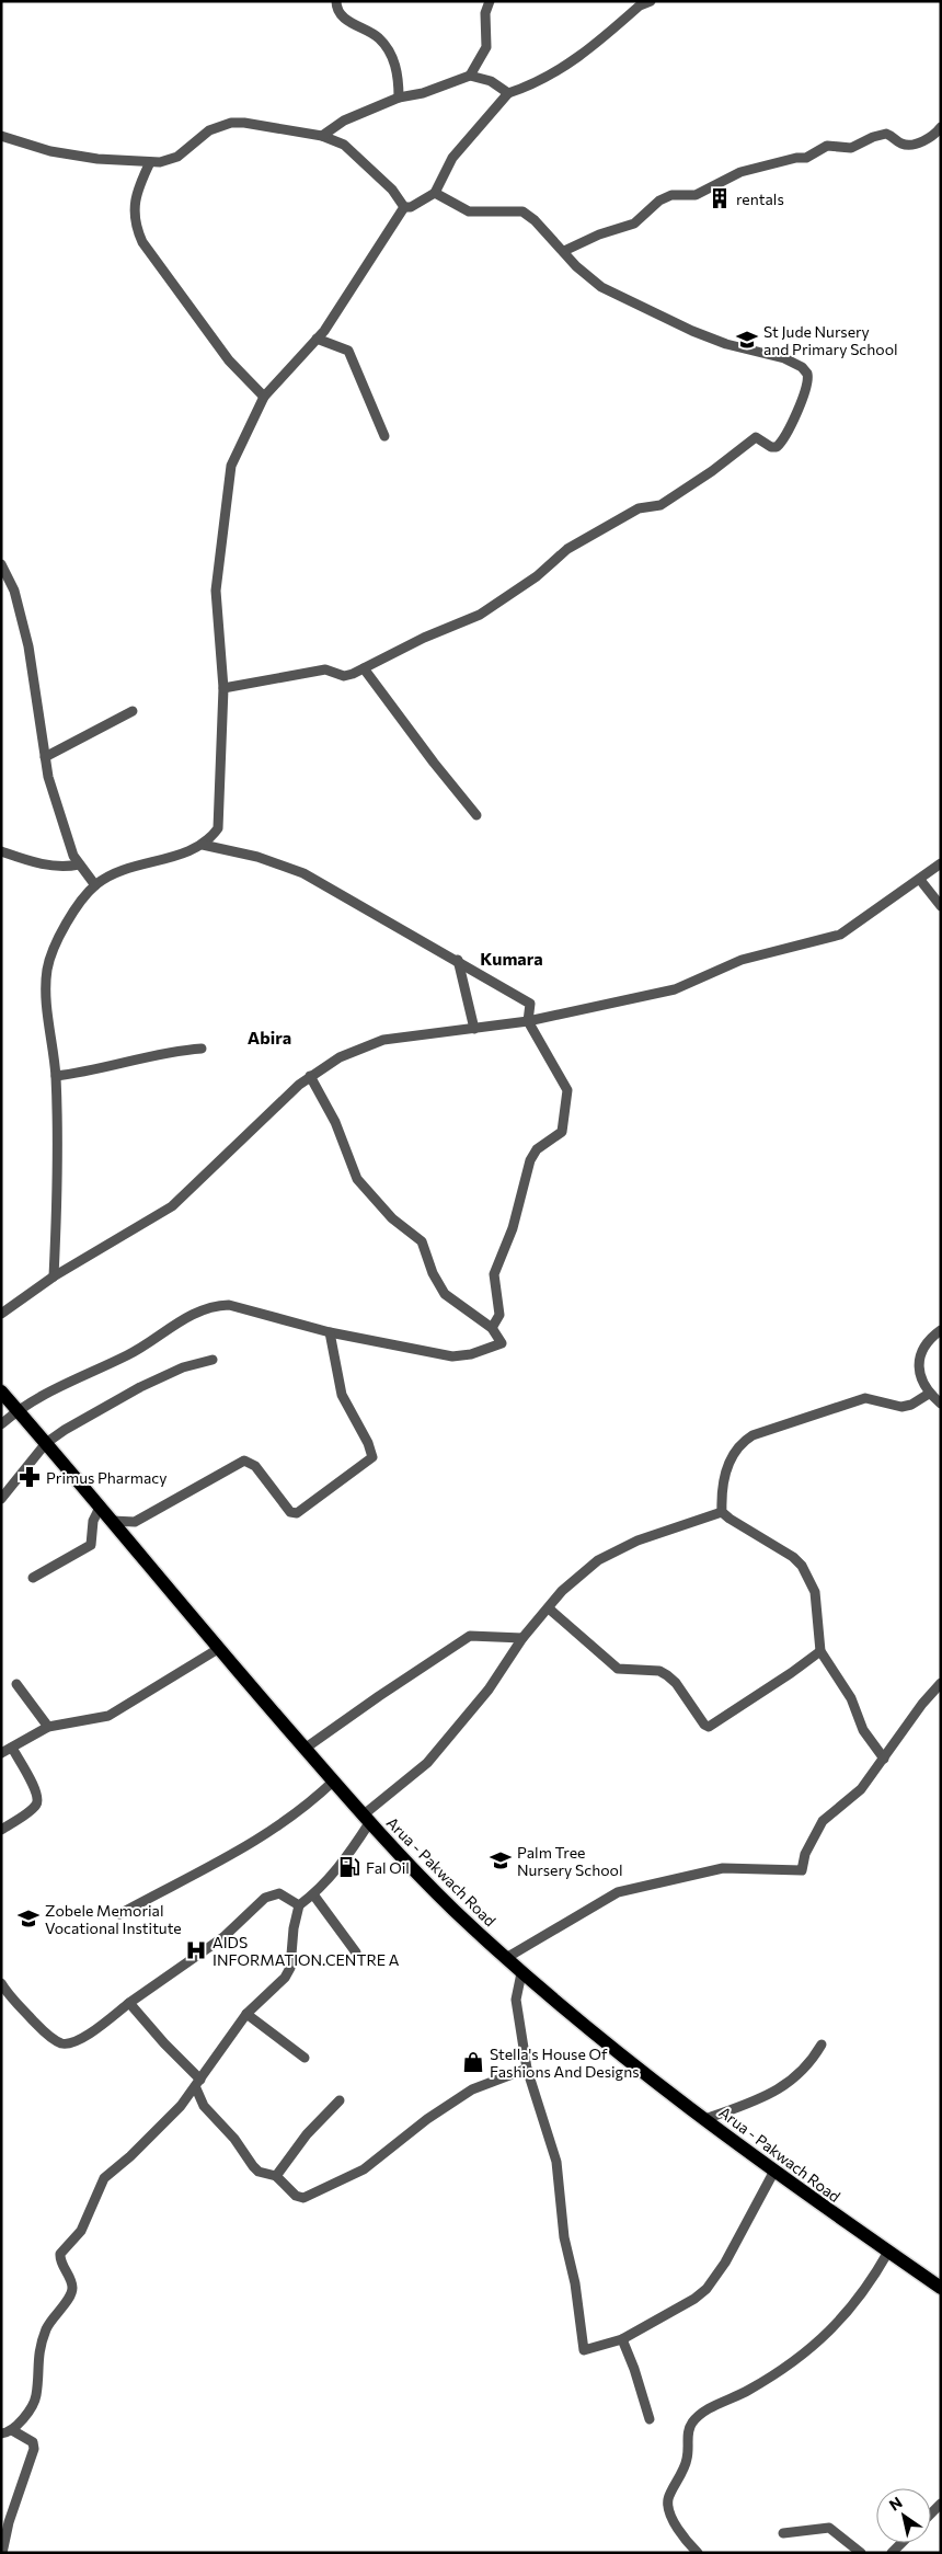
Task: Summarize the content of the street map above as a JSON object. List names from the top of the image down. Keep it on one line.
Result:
{"streets":{"main road":["Arua - Pakwach Road"]},"districts":["Kumara","Abira"],"places":{"building":["rentals"],"school or university":["St Jude Nursery and Primary School","Palm Tree Nursery School","Zobele Memorial Vocational Institute"],"pharmacy":["Primus Pharmacy"],"fuel station":["Fal Oil"],"hospital":["AIDS INFORMATION.CENTRE A"],"shop":["Stella's House Of Fashions And Designs"]},"north":"top left"}
